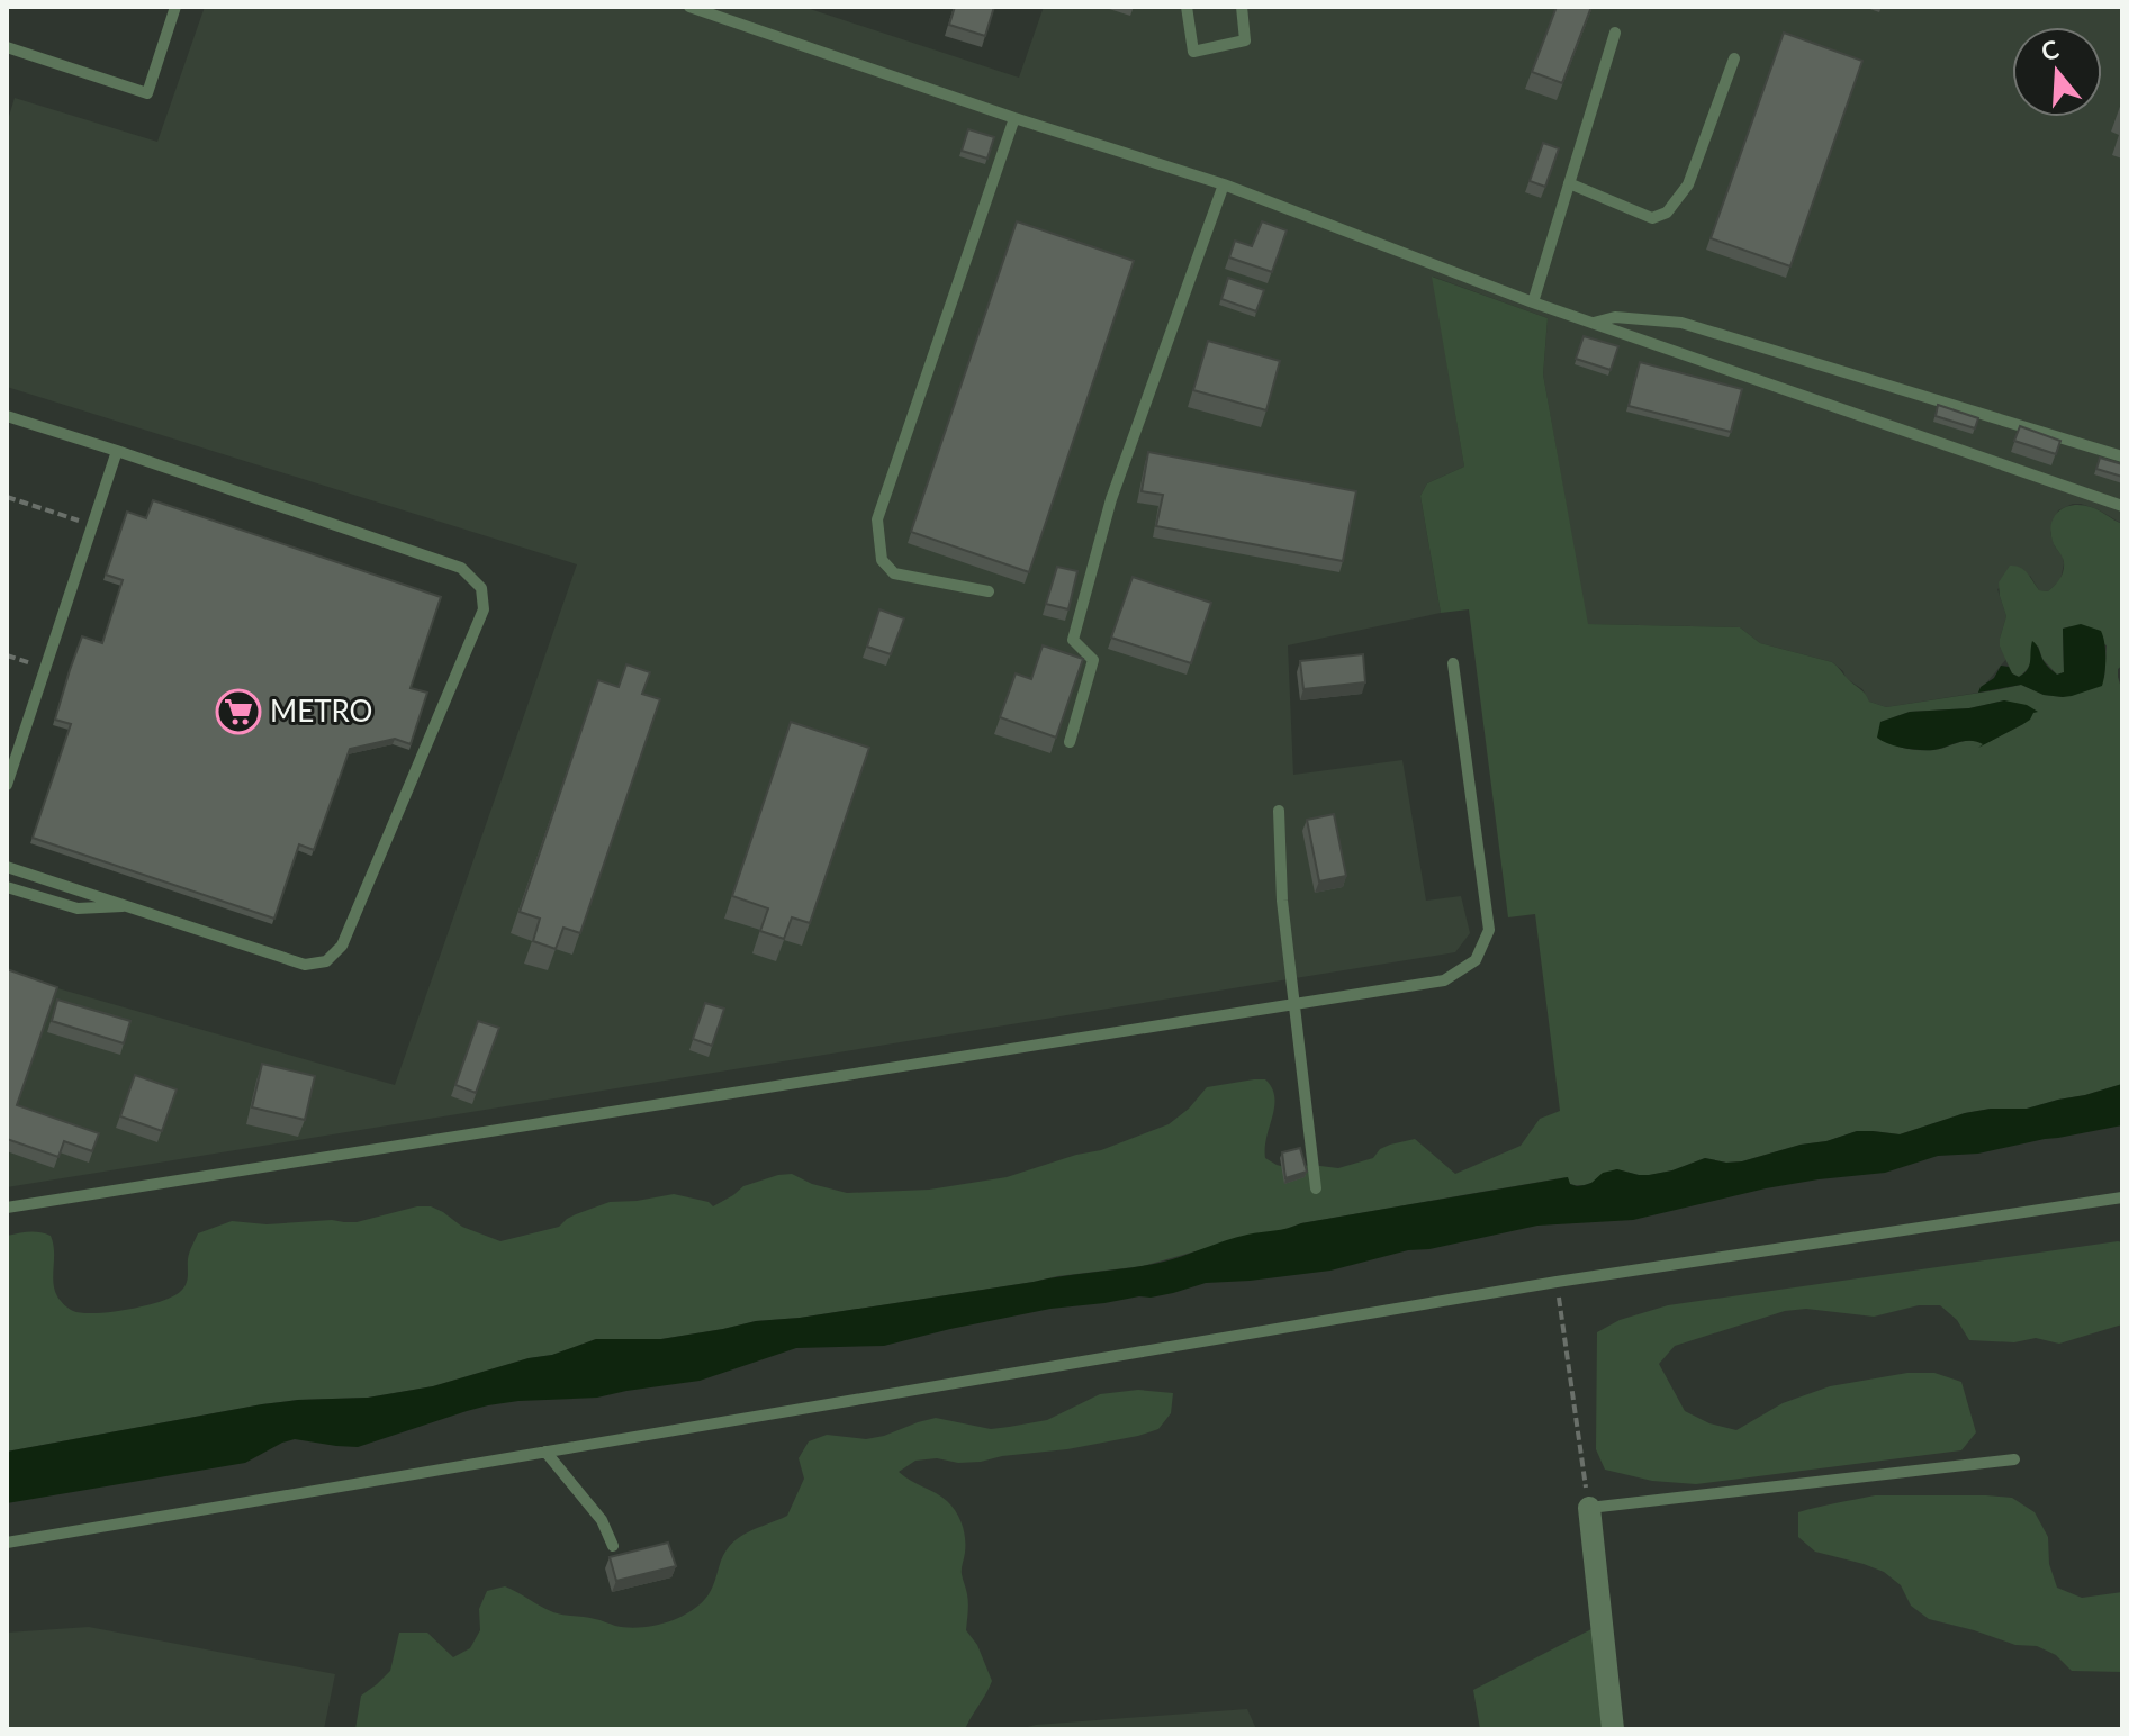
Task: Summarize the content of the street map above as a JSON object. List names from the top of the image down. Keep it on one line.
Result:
{"places":{"supermarket":["METRO"]},"north":"top"}
